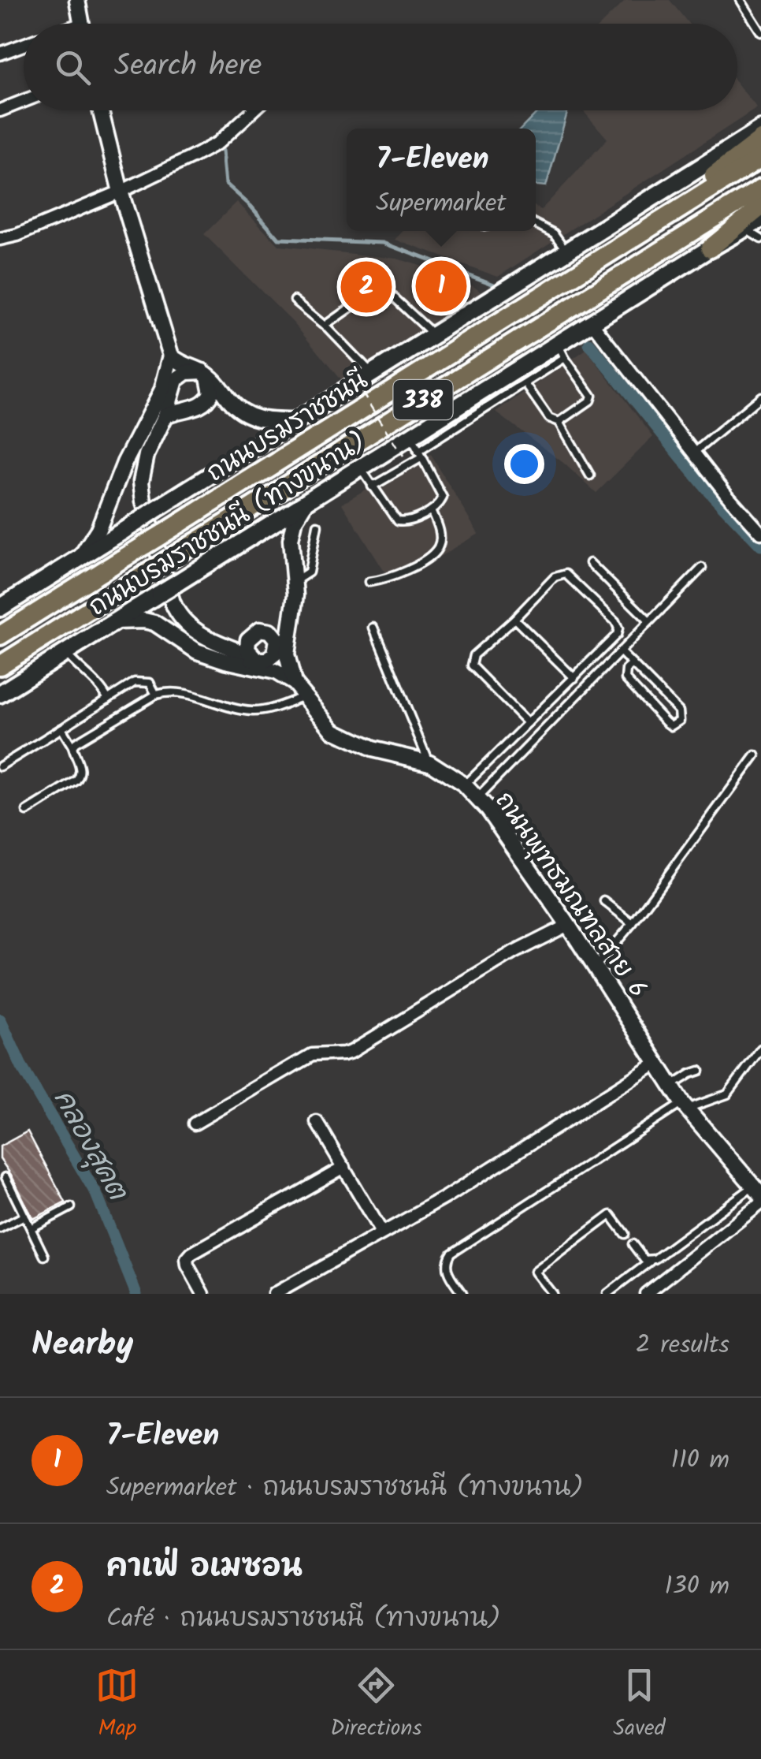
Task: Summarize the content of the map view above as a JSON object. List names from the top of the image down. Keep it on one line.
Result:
{"streets":{"highway":["338","ถนนบรมราชชนนี"],"main road":["ถนนบรมราชชนนี (ทางขนาน)"],"street":["ถนนพุทธมณฑลสาย 6"]},"crossings":[["ถนนบรมราชชนนี (ทางขนาน)","ถนนพุทธมณฑลสาย 6"]],"water":["คลองสุคต"],"page":{"search":"Search here","popup":["7-Eleven","Supermarket"],"pins":["1","2"],"heading":["Nearby","2 results"],"list":[{"mark":"1","name":"7-Eleven","note":"Supermarket · ถนนบรมราชชนนี (ทางขนาน)","value":"110 m"},{"mark":"2","name":"คาเฟ่ อเมซอน","note":"Café · ถนนบรมราชชนนี (ทางขนาน)","value":"130 m"}],"nav":["Map","Directions","Saved"]}}
